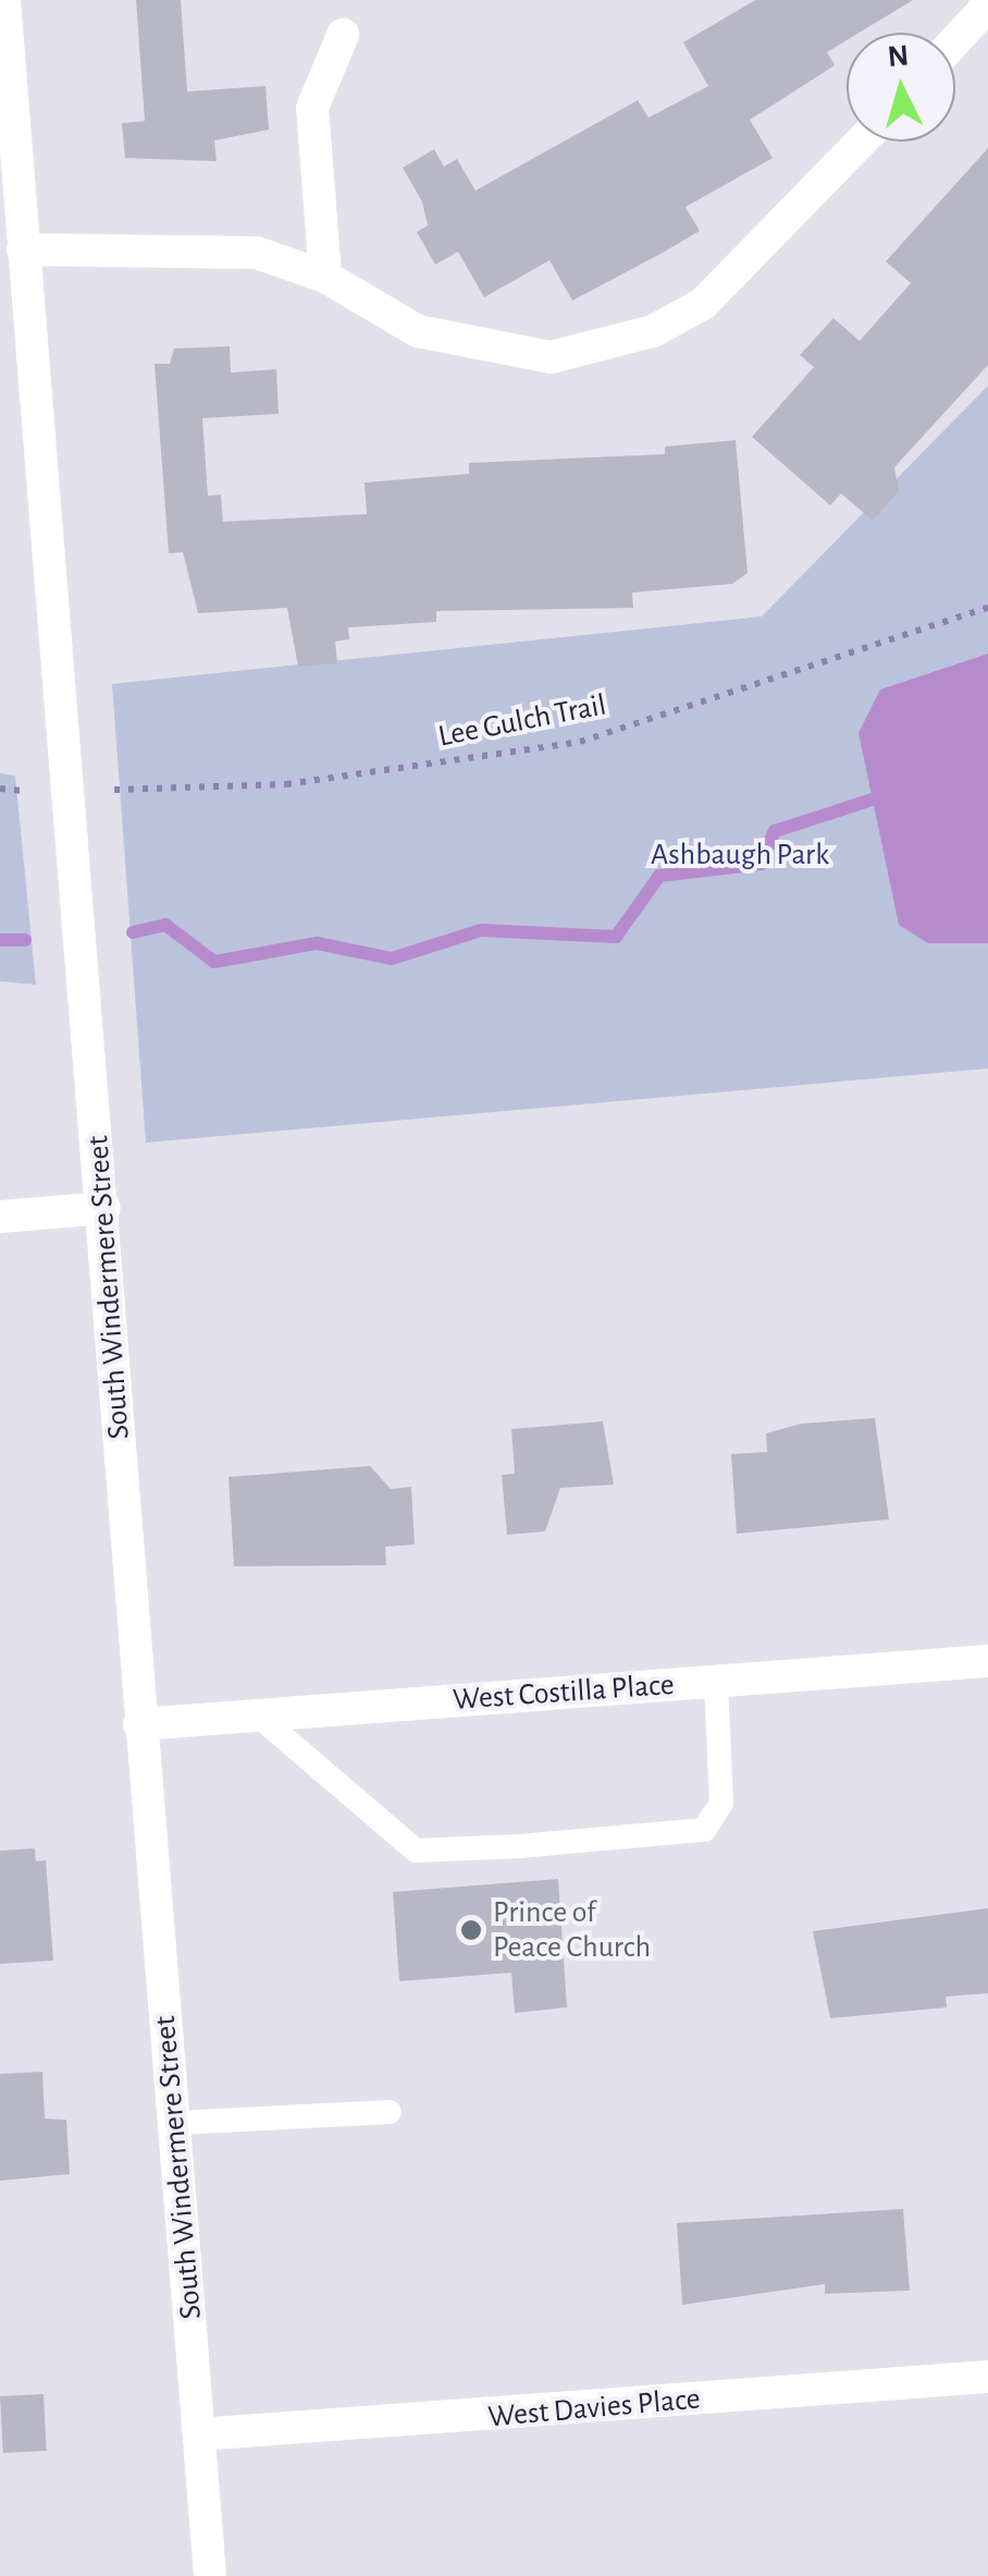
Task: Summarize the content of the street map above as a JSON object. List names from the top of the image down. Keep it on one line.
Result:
{"streets":{"street":["South Windermere Street","West Costilla Place","West Davies Place"],"path":["Lee Gulch Trail"]},"crossings":[["South Windermere Street","West Costilla Place"],["South Windermere Street","West Davies Place"]],"parks":["Ashbaugh Park"],"places":["Prince of Peace Church"],"north":"top"}
